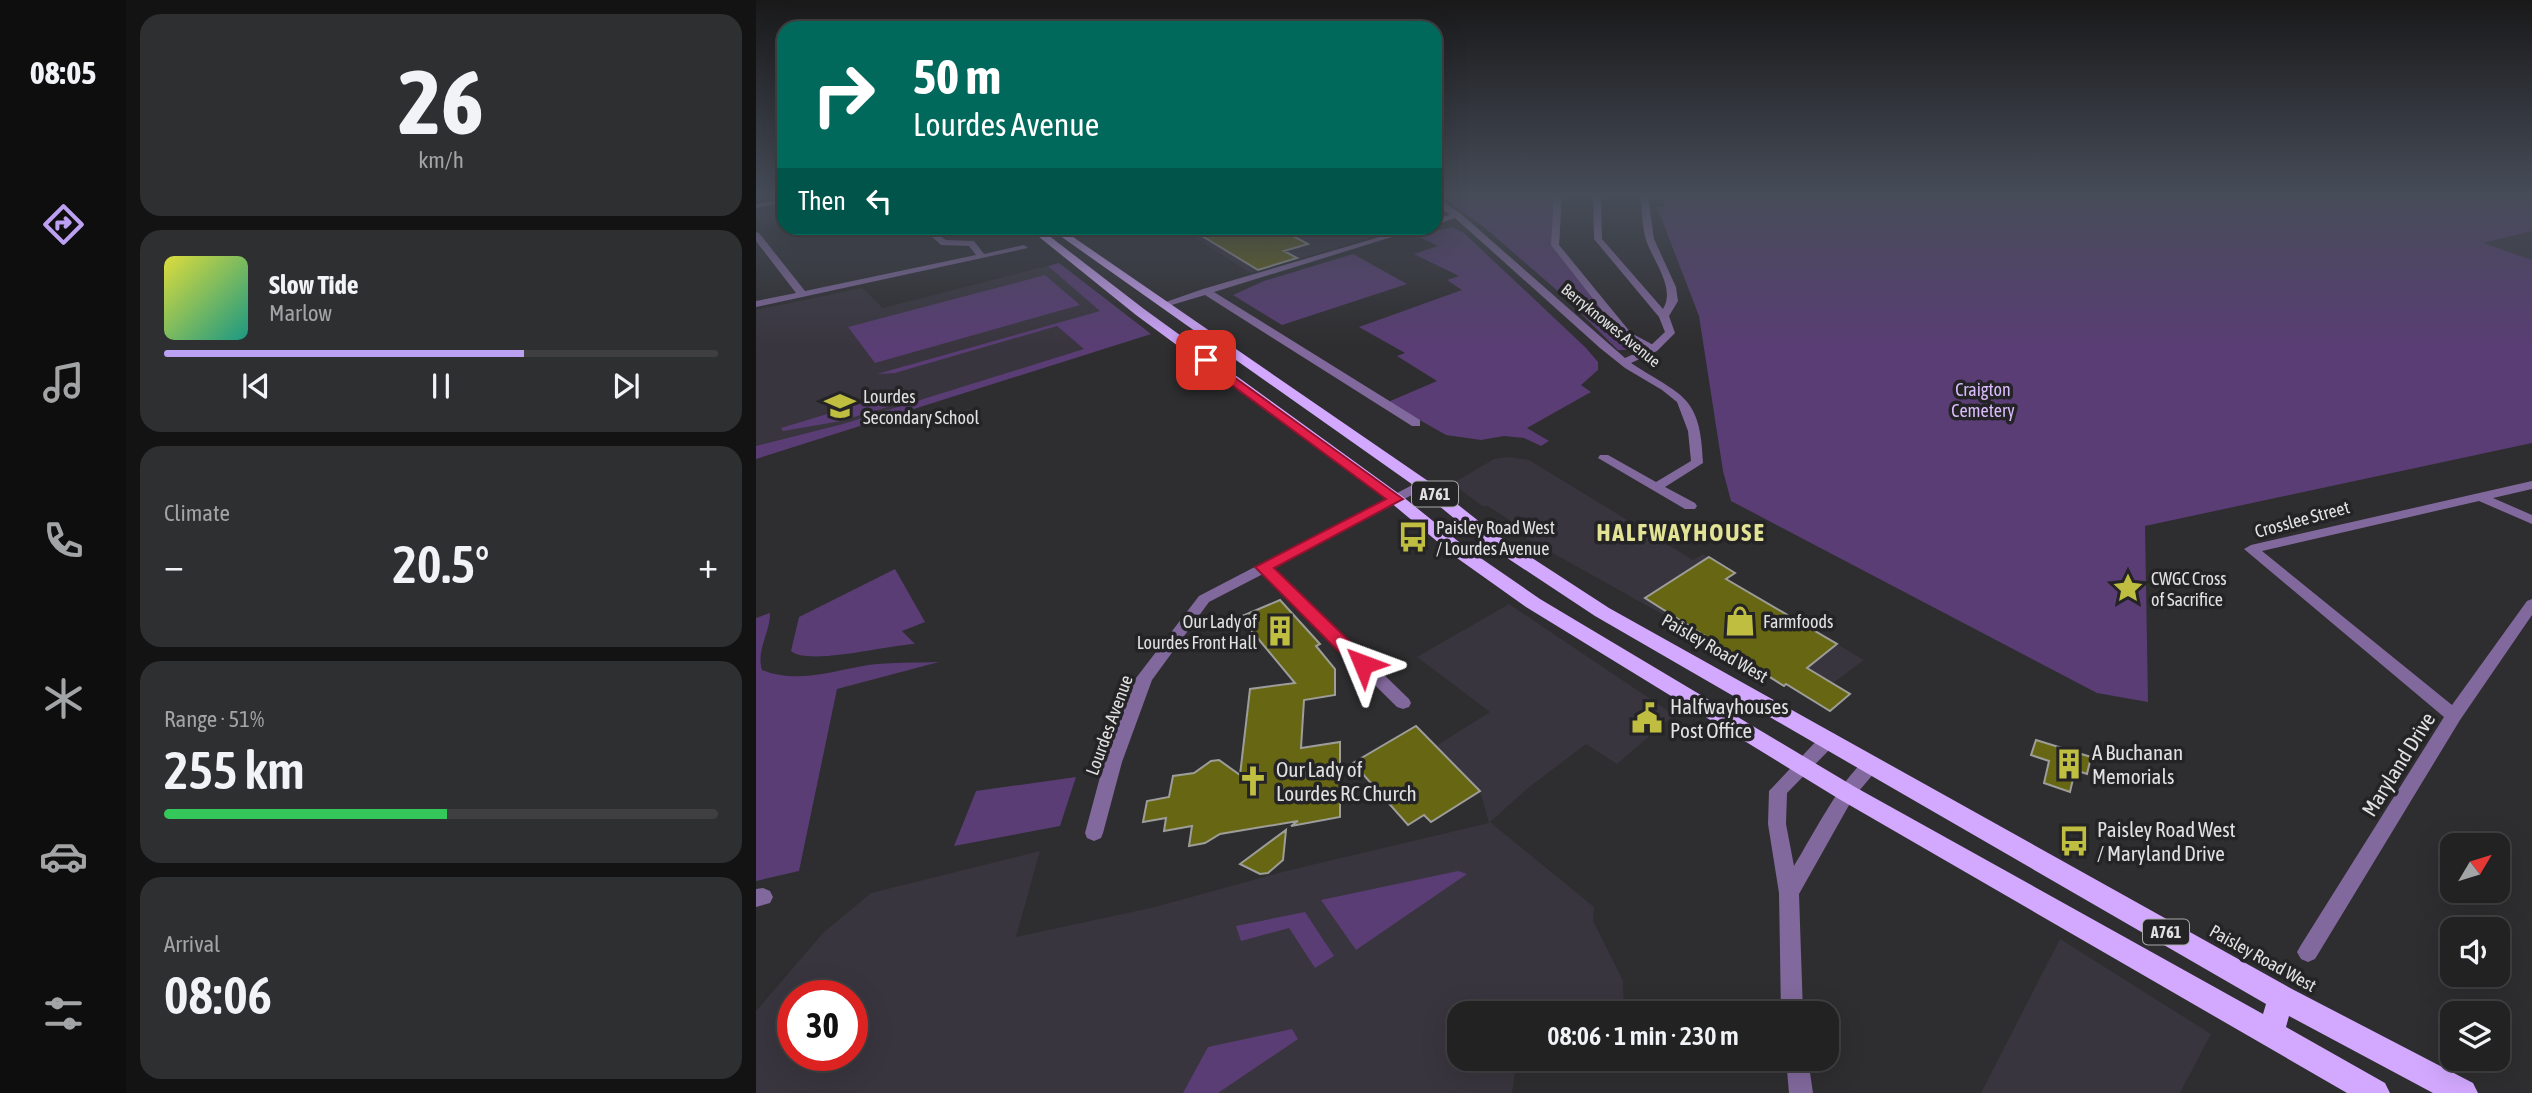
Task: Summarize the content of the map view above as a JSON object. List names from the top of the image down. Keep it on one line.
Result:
{"streets":{"main road":["A761","Paisley Road West"],"street":["Berryknowes Avenue","Crosslee Street","Lourdes Avenue","Maryland Drive"]},"crossings":[["A761","Lourdes Avenue"],["Crosslee Street","Maryland Drive"],["Paisley Road West","Lourdes Avenue"]],"districts":["HALFWAYHOUSE"],"parks":["Craigton Cemetery"],"places":{"school or university":["Lourdes Secondary School"],"bus stop":["Paisley Road West / Lourdes Avenue","Paisley Road West / Maryland Drive"],"place":["CWGC Cross of Sacrifice"],"shop":["Farmfoods"],"building":["Our Lady of Lourdes Front Hall","A Buchanan Memorials"],"public building":["Halfwayhouses Post Office"],"church":["Our Lady of Lourdes RC Church"]},"north":"top right","page":{"tabs":"08:05","tile":[["26","km/h"],"Climate",["Range · 51%","255 km"],["Arrival","08:06"]],"turn":["50 m","Lourdes Avenue"],"then":"Then","song":["Slow Tide","Marlow"],"heat":["−","20.5°","+"],"limit":"30","trip":"08:06 · 1 min · 230 m"}}
